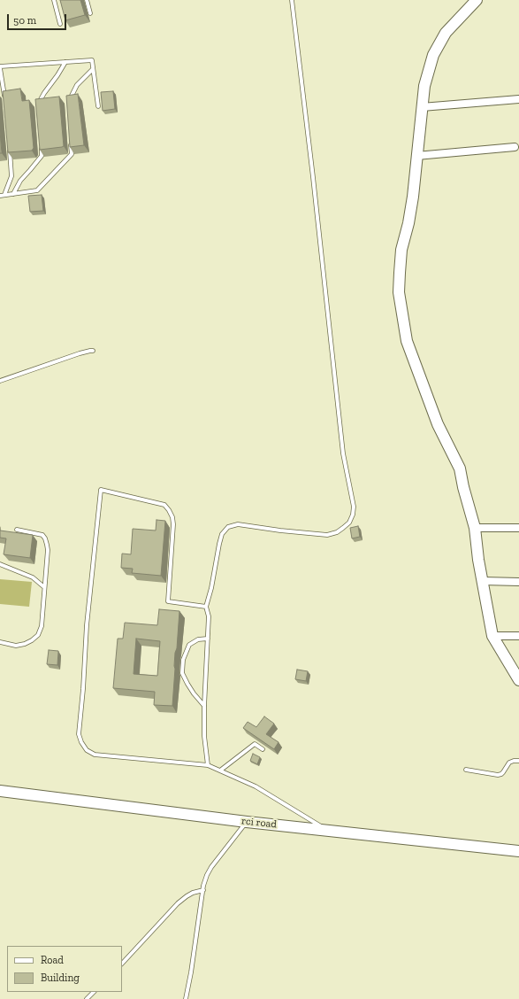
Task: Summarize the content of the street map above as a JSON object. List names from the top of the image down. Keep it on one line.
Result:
{"streets":{"main road":["rci road"]},"legend":["Road","Building"],"scale_bar":"50 m"}
